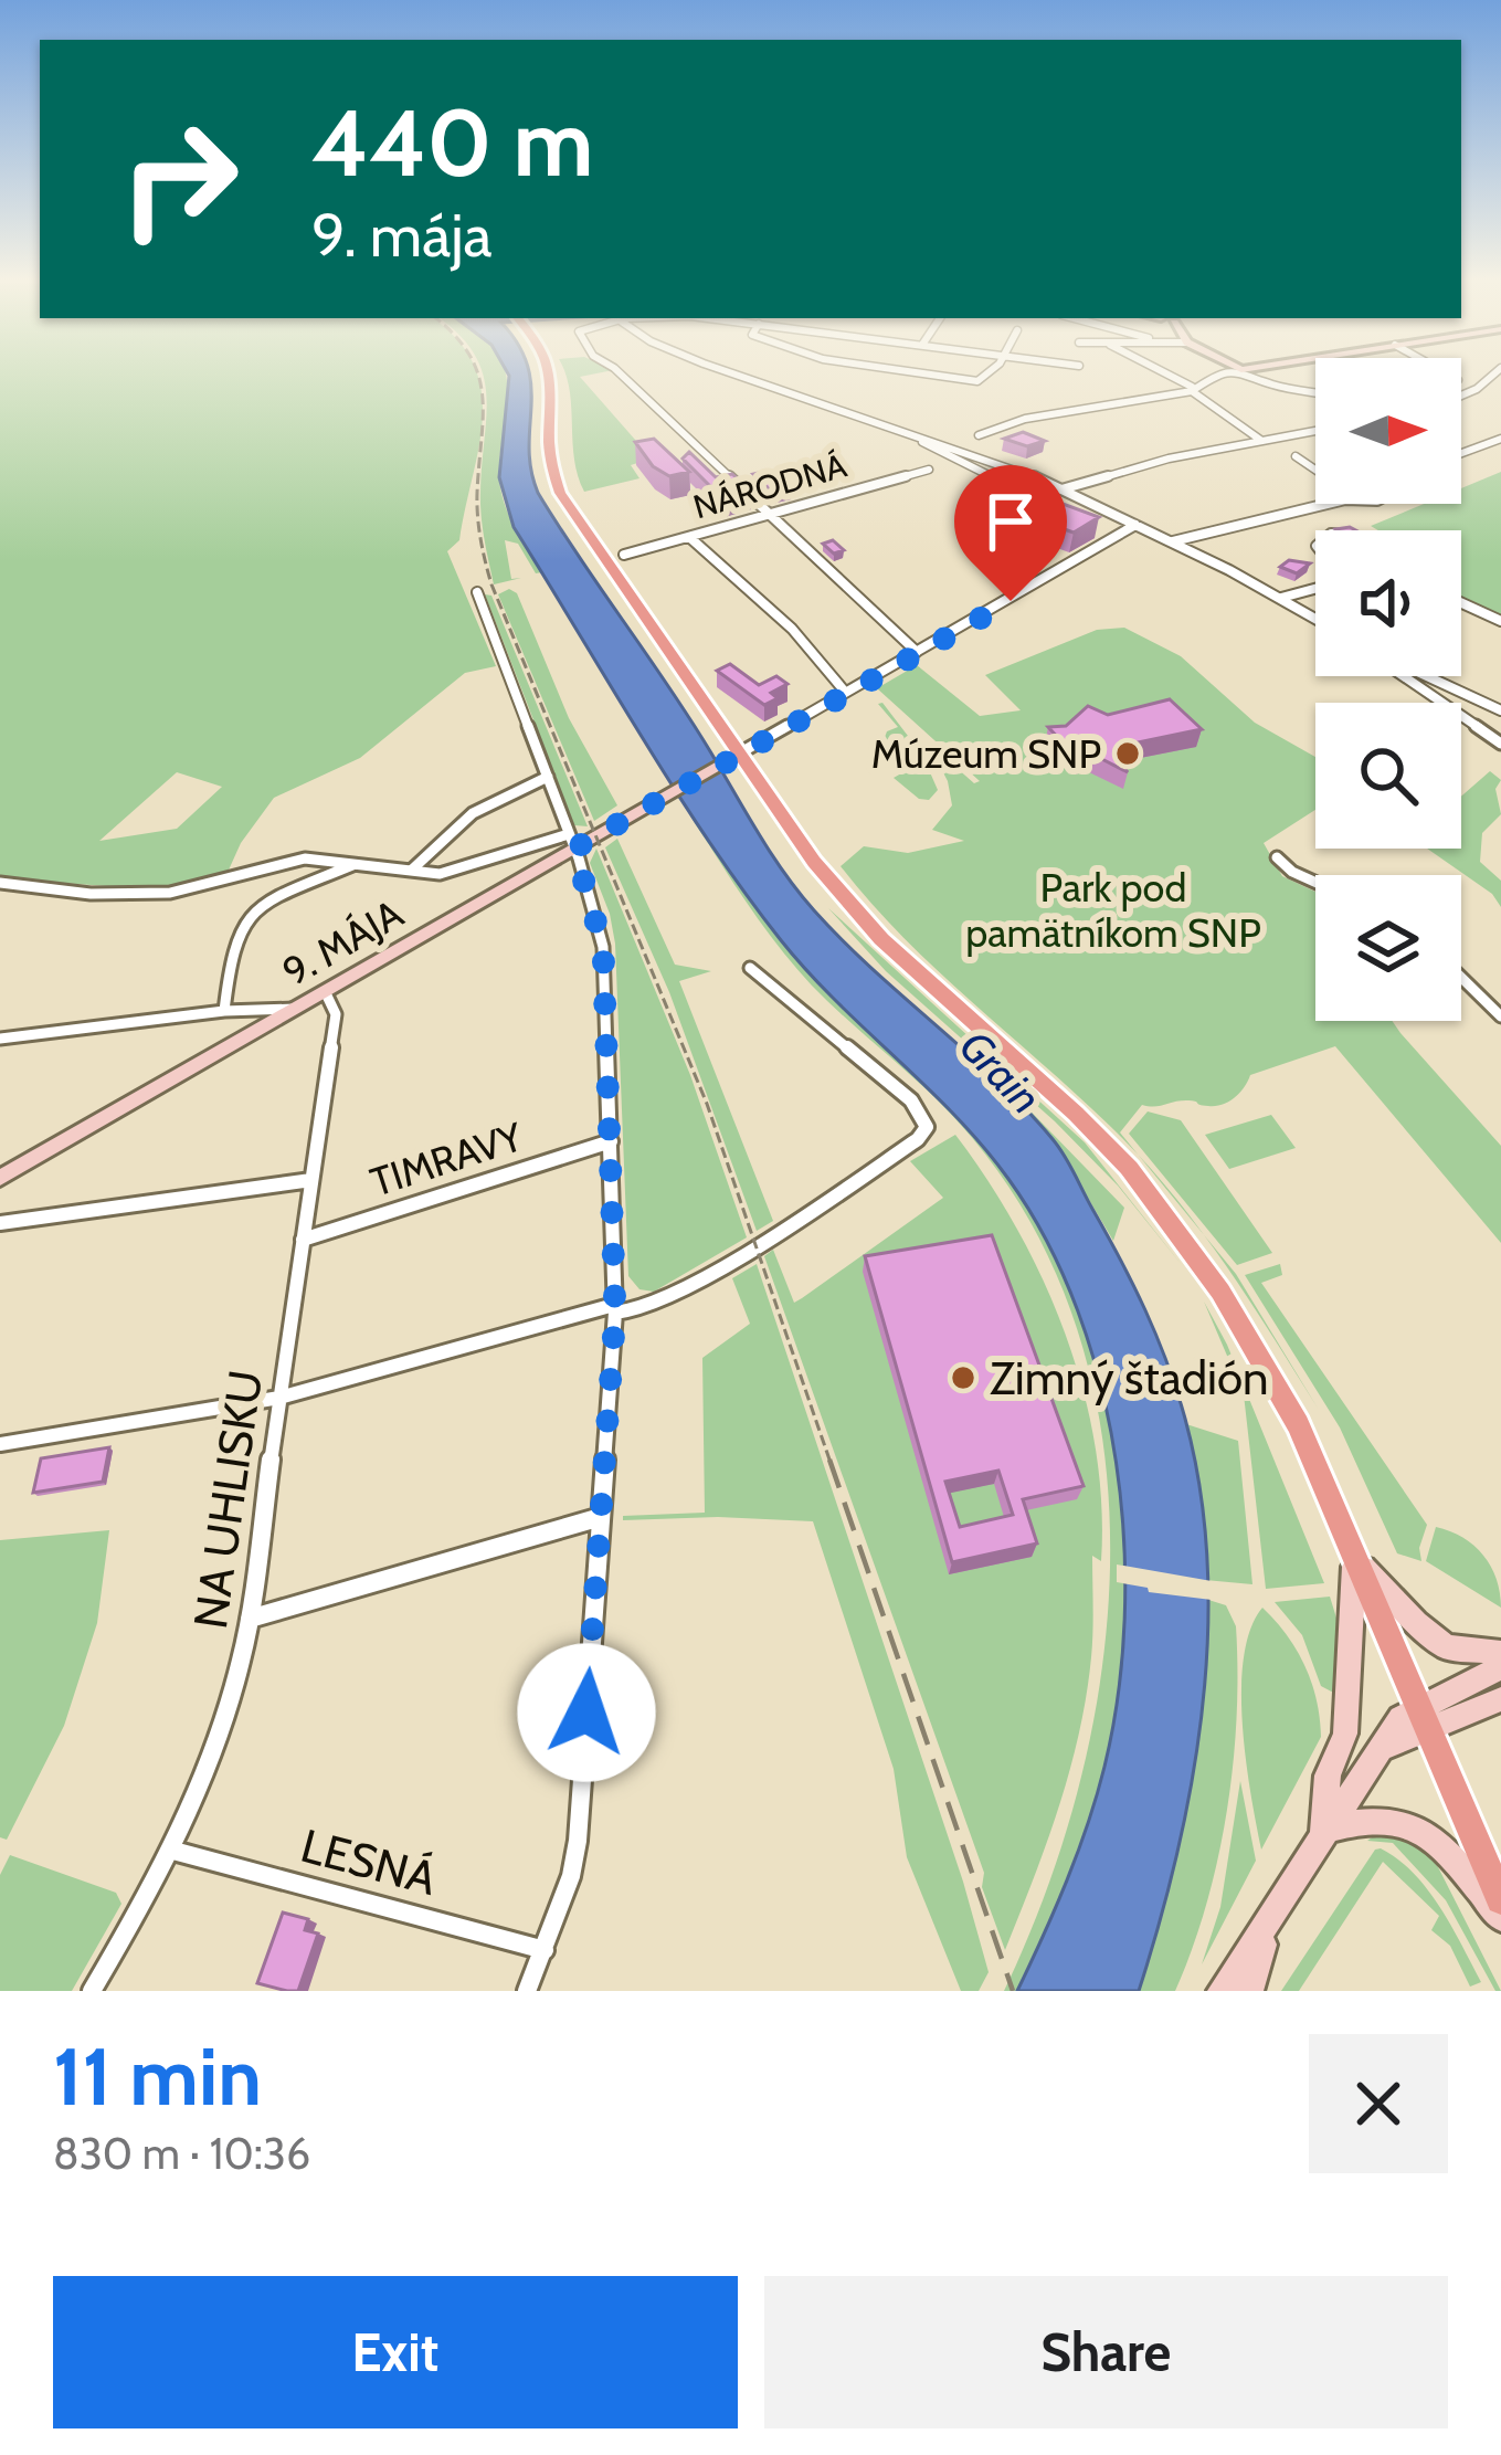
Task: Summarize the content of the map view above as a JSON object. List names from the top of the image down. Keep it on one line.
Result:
{"streets":{"street":["NÁRODNÁ","9. MÁJA","TIMRAVY","NA UHLISKU","LESNÁ"]},"crossings":[["9. MÁJA","NA UHLISKU"],["TIMRAVY","NA UHLISKU"],["NA UHLISKU","LESNÁ"]],"water":["Grain"],"parks":["Park pod pamätníkom SNP"],"places":["Múzeum SNP","Zimný štadión"],"north":"right","page":{"turn":["440 m","9. mája"],"heading":["11 min","830 m · 10:36"],"buttons":["Exit","Share"]}}
